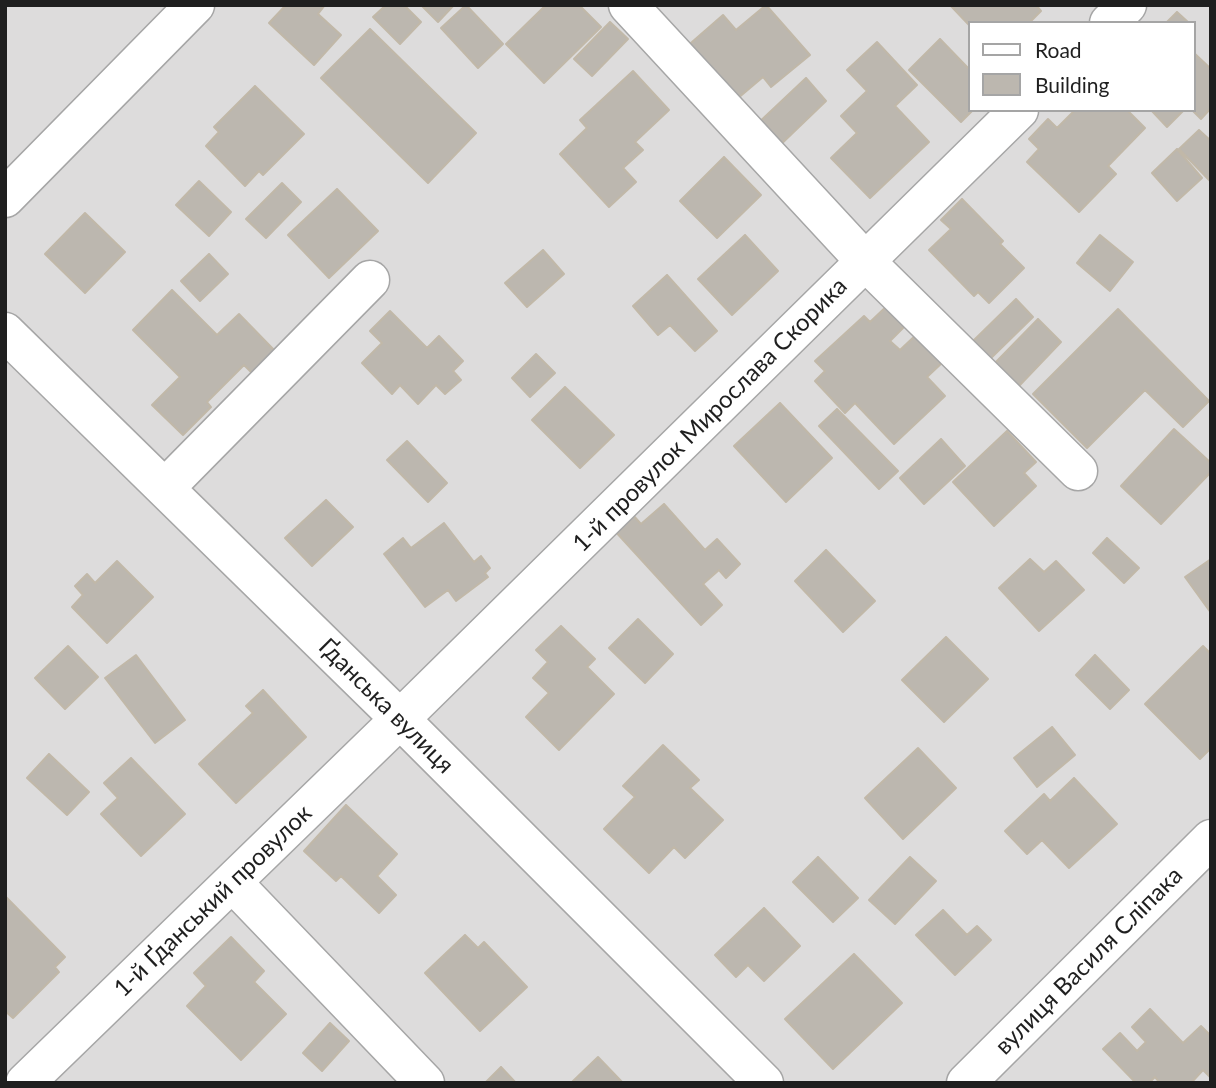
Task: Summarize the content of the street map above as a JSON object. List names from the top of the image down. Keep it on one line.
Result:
{"streets":{"street":["1-й провулок Мирослава Скорика","Ґданська вулиця","1-й Ґданський провулок","вулиця Василя Сліпака"]},"crossings":[["1-й провулок Мирослава Скорика","Ґданська вулиця"],["1-й провулок Мирослава Скорика","1-й Ґданський провулок"],["Ґданська вулиця","1-й Ґданський провулок"]],"legend":["Road","Building"]}
